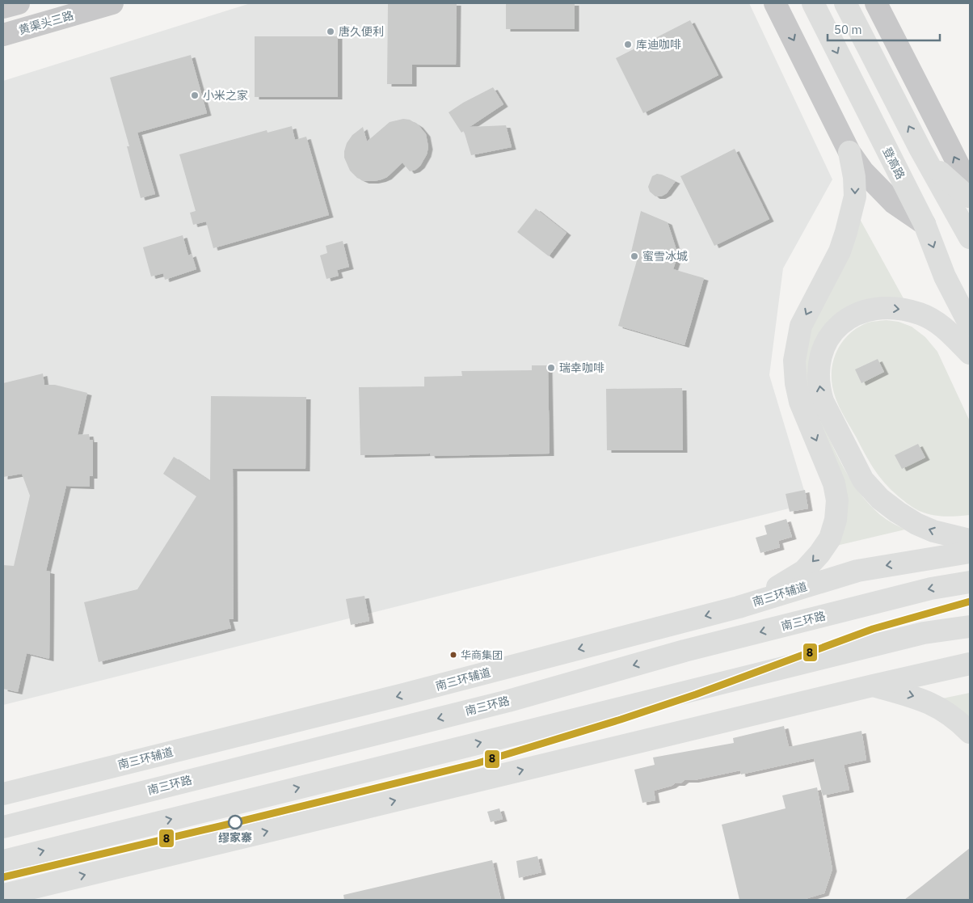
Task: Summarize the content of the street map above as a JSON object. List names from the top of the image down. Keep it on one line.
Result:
{"streets":{"main road":["登高路","南三环辅道","南三环路"],"street":["黄渠头三路"]},"places":["唐久便利","库迪咖啡","小米之家","蜜雪冰城","瑞幸咖啡","华商集团","缪家寨"],"lines":["transit line 8"],"scale_bar":"50 m"}
